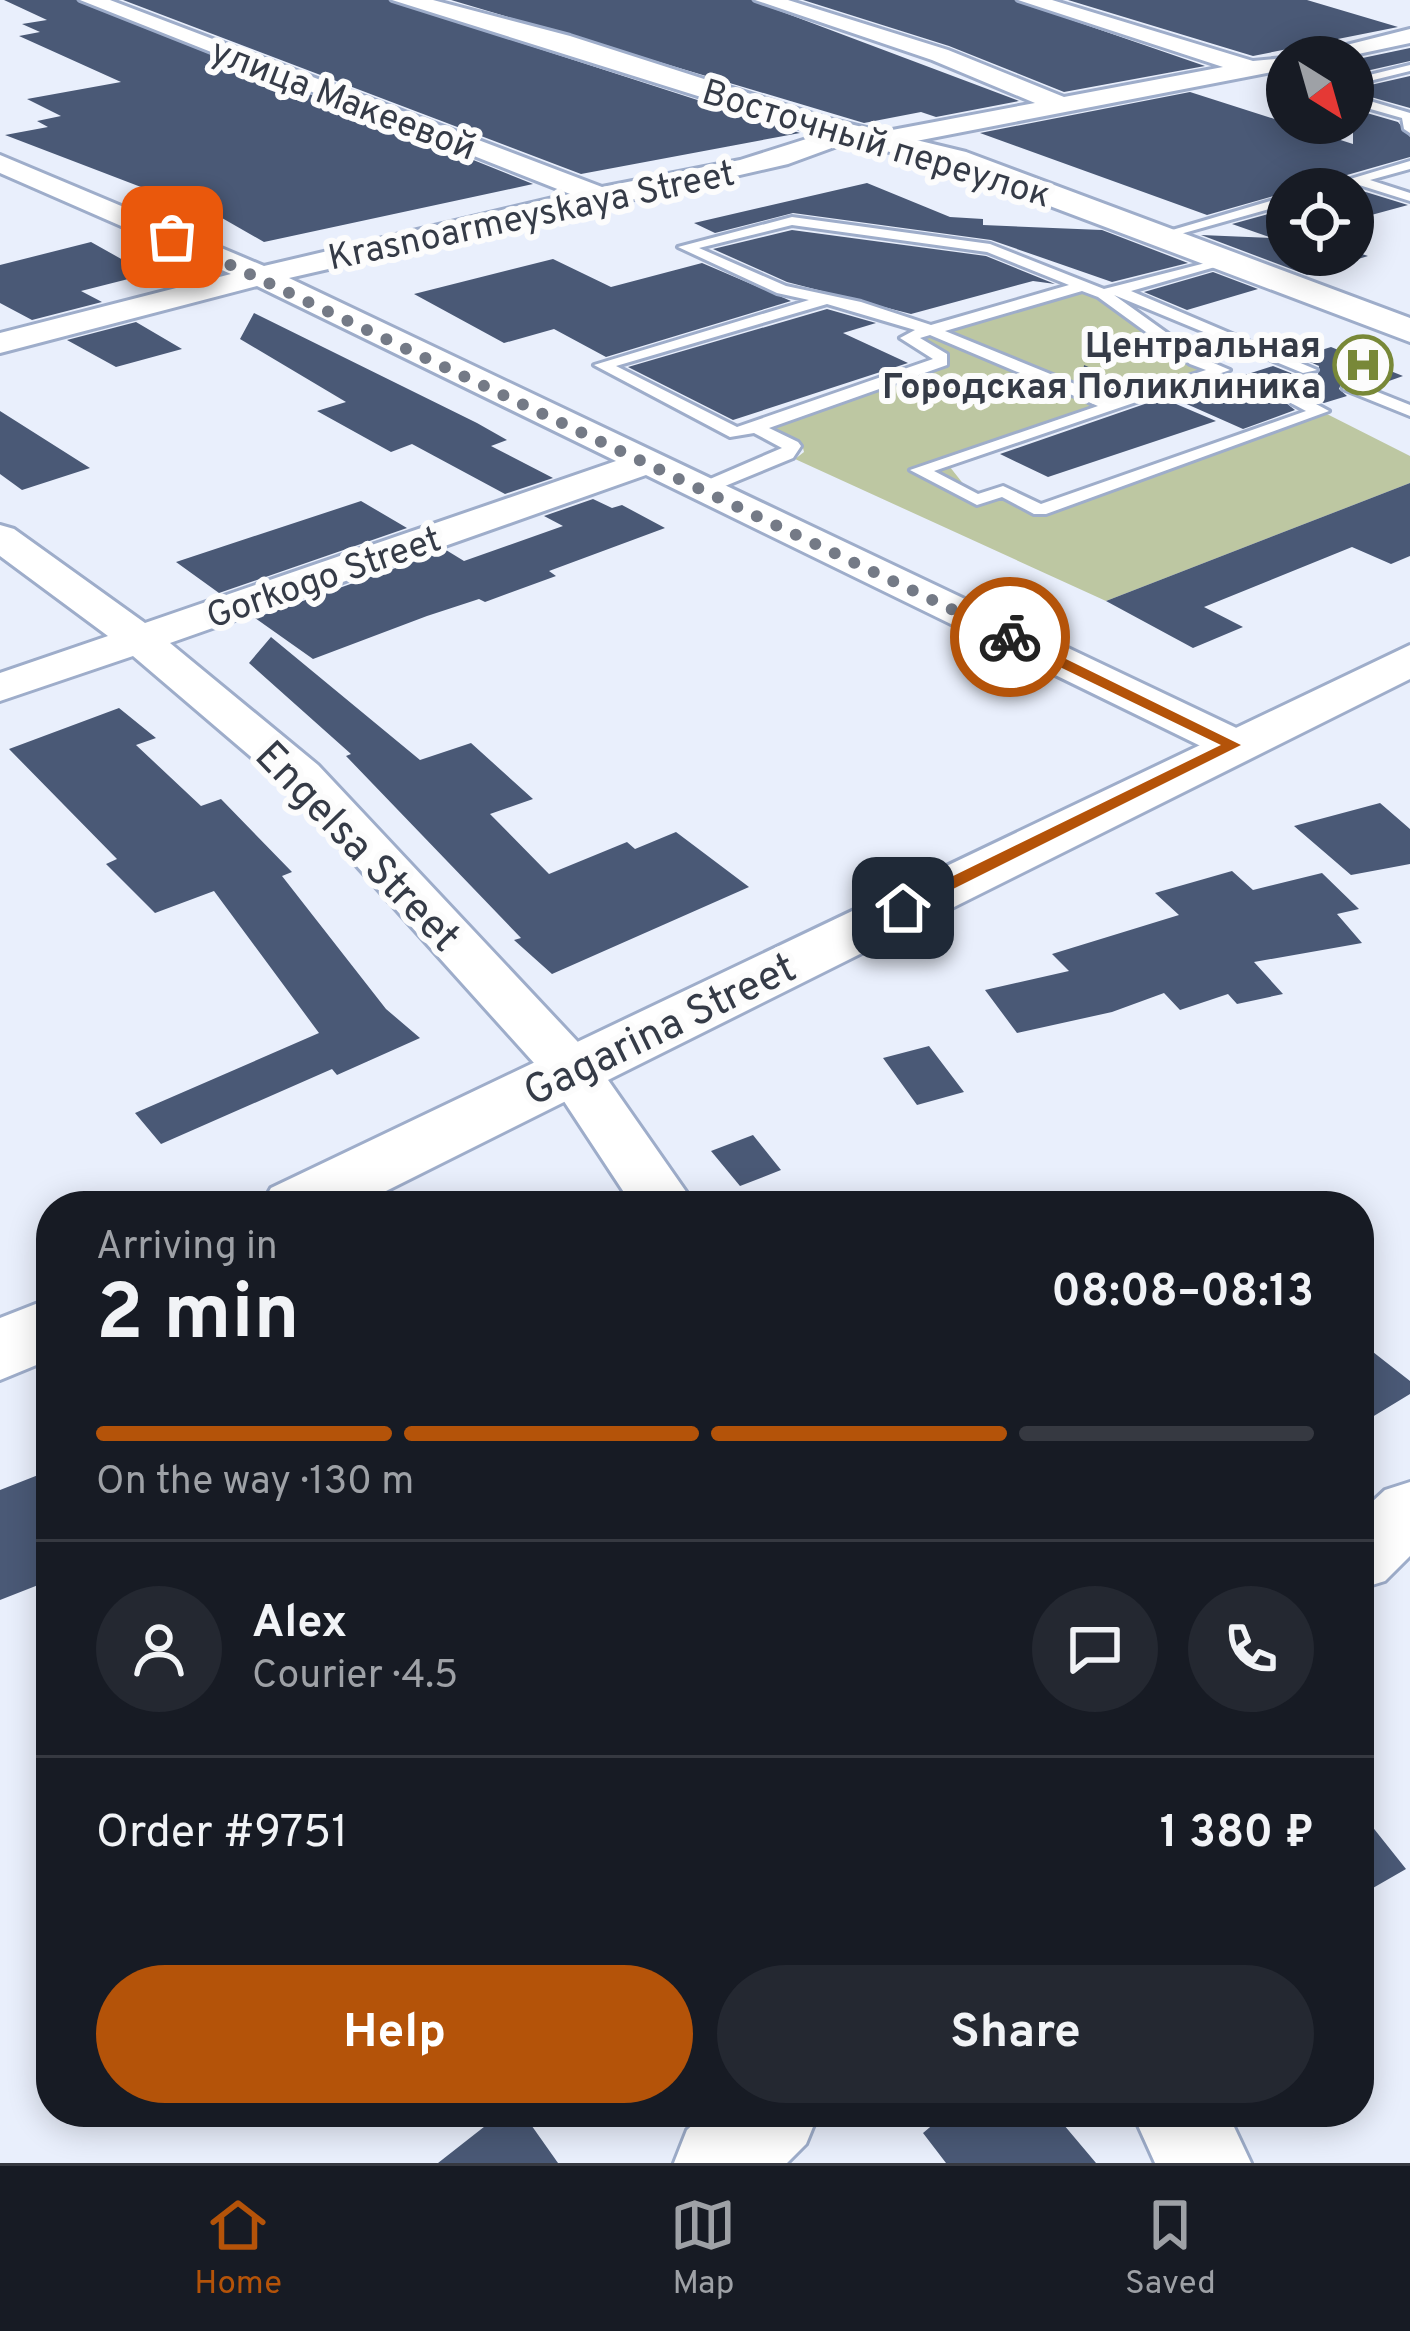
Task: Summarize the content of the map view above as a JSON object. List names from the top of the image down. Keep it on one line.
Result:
{"streets":{"street":["улица Макеевой","Восточный переулок","Krasnoarmeyskaya Street","Gorkogo Street","Engelsa Street","Gagarina Street"]},"crossings":[["улица Макеевой","Krasnoarmeyskaya Street"],["Восточный переулок","Krasnoarmeyskaya Street"],["Gorkogo Street","Engelsa Street"],["Engelsa Street","Gagarina Street"]],"places":{"hospital":["Центральная Городская Поликлиника"]},"north":"bottom right","page":{"heading":["2 min","Arriving in","08:08–08:13"],"panel":["Alex","Courier · 4.5","Order #9751","1 380 ₽"],"bar":"On the way · 130 m","buttons":["Help","Share"],"tabs":["Home","Map","Saved"]}}
